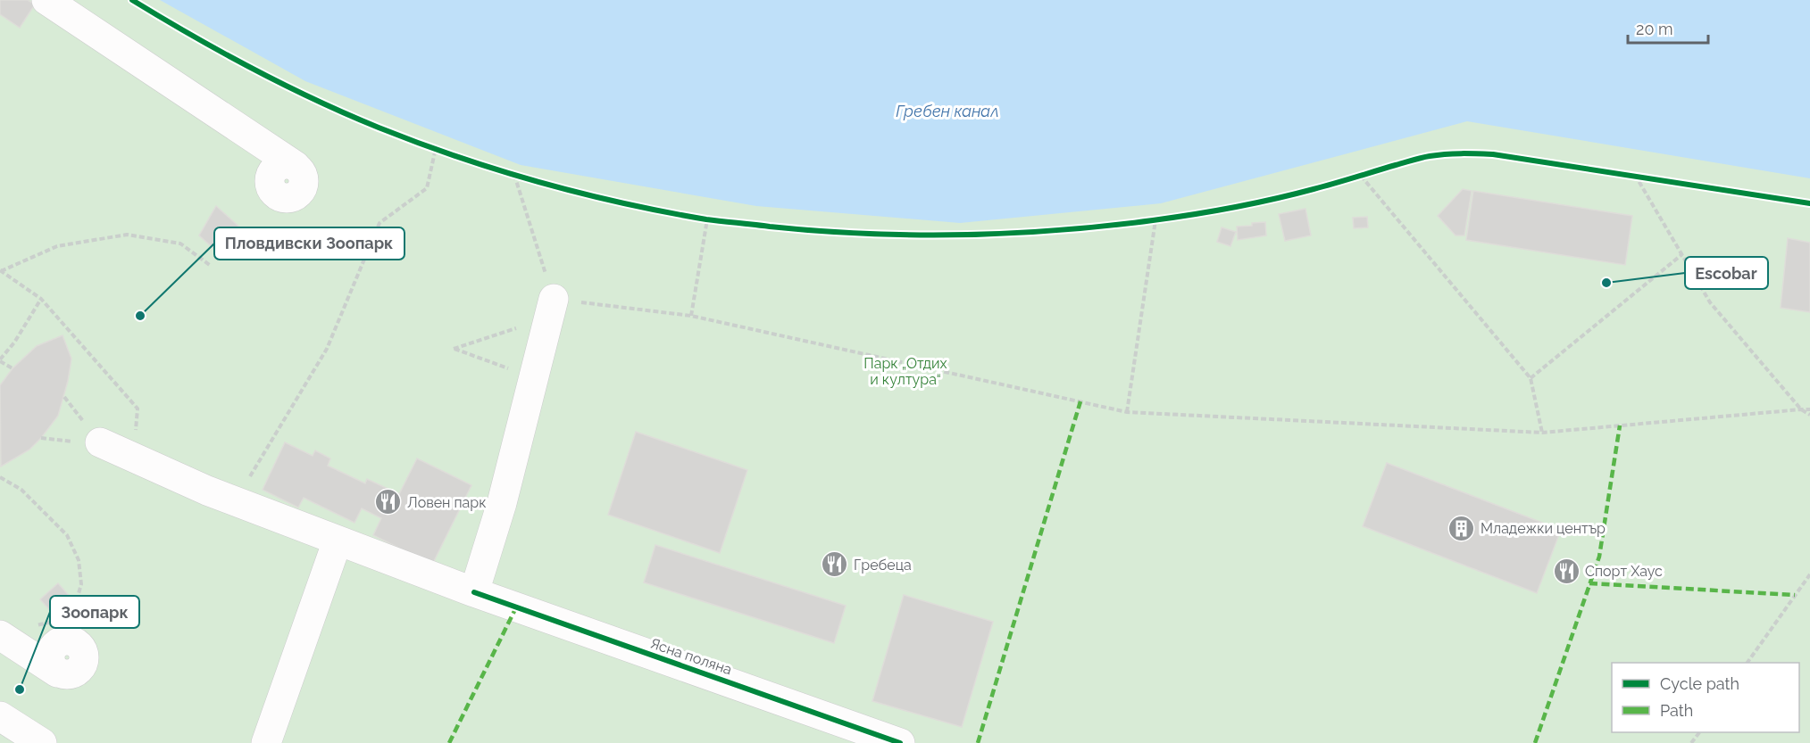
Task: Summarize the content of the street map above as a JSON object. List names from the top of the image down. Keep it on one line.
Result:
{"streets":{"street":["Ясна поляна"]},"water":["Гребен канал"],"parks":["Парк „Отдих и култура“"],"places":{"other":["Escobar","Пловдивски Зоопарк","Зоопарк"],"restaurant":["Ловен парк","Гребеца","Спорт Хаус"],"building":["Младежки център"]},"legend":["Cycle path","Path"],"scale_bar":"20 m"}
